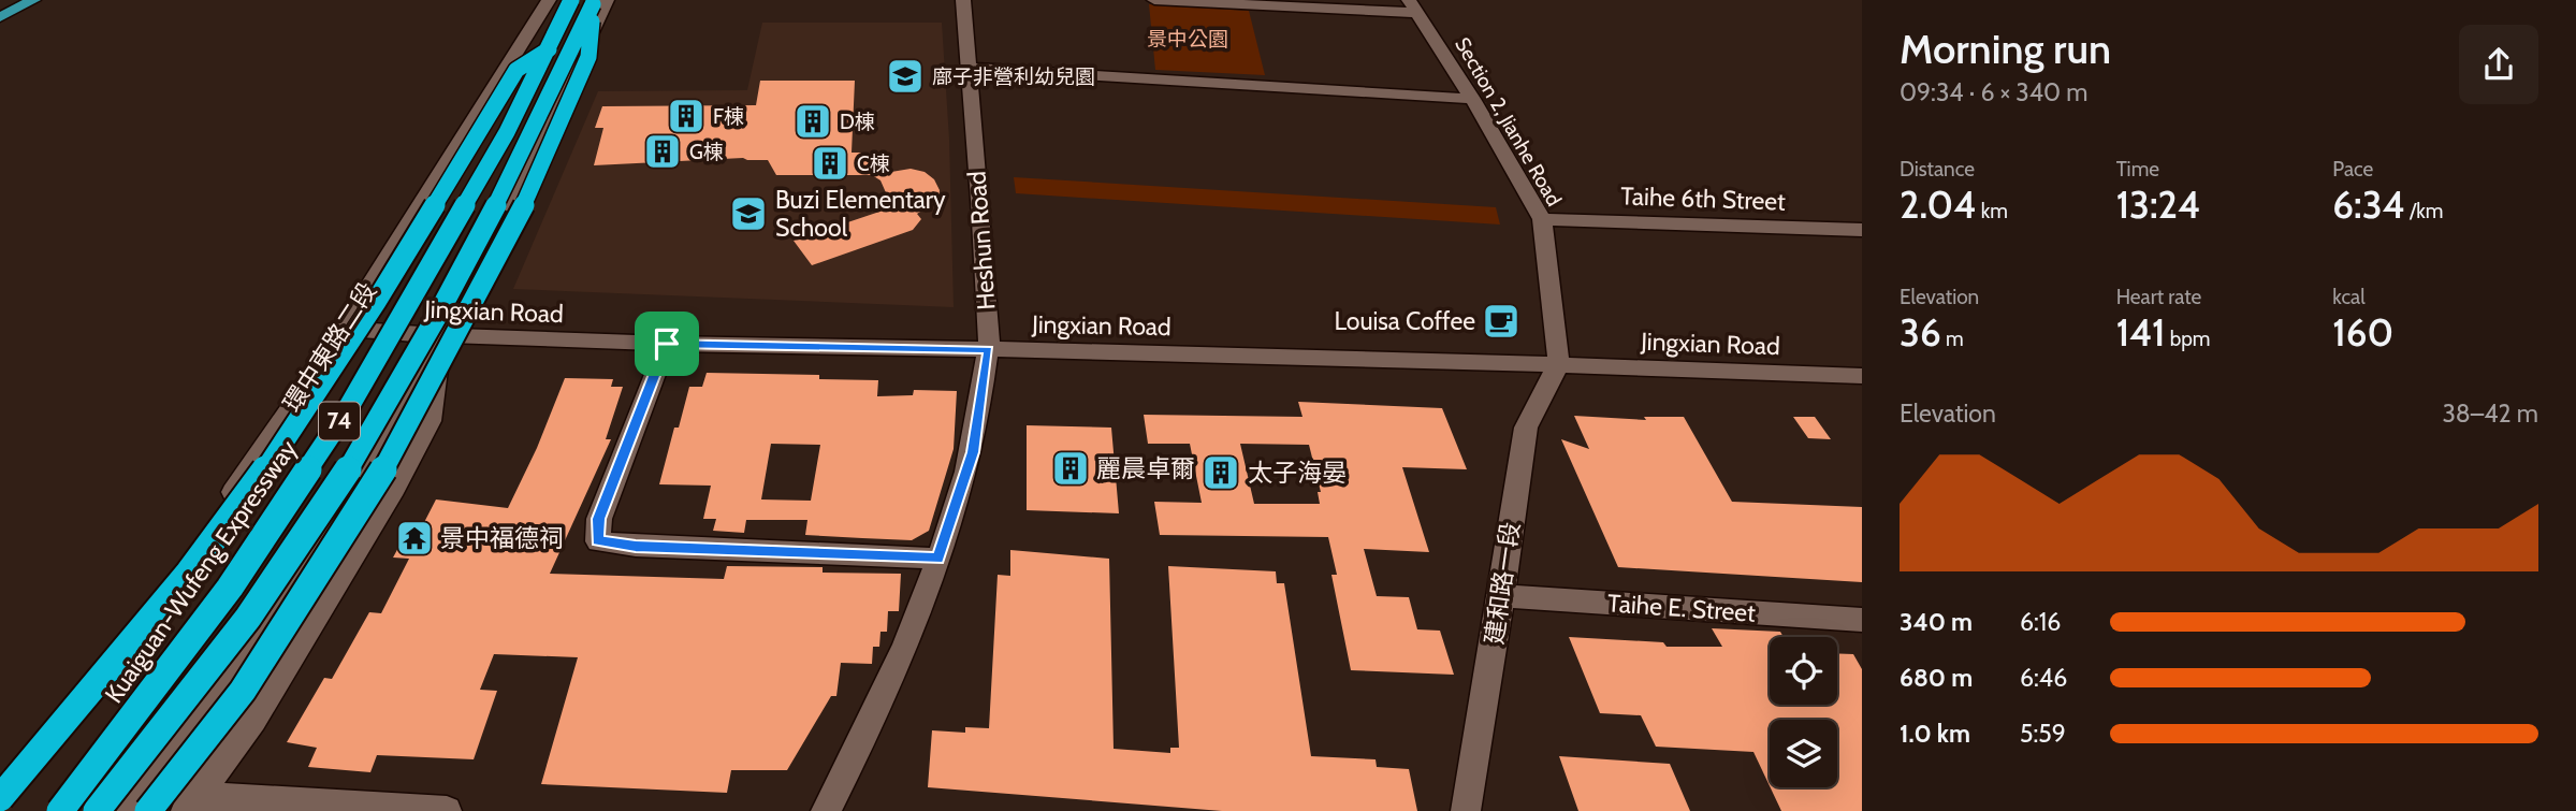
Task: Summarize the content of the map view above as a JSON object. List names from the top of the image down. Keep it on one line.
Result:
{"streets":{"highway":["74","Kuaiguan-Wufeng Expressway"],"street":["Section 2, Jianhe Road","Taihe 6th Street","Heshun Road","Jingxian Road","環中東路二段","建和路一段","Taihe E. Street"]},"crossings":[["Section 2, Jianhe Road","Taihe 6th Street"],["Section 2, Jianhe Road","Jingxian Road"],["Section 2, Jianhe Road","建和路一段"],["Heshun Road","Jingxian Road"],["Jingxian Road","環中東路二段"],["Jingxian Road","建和路一段"],["74","Kuaiguan-Wufeng Expressway"],["建和路一段","Taihe E. Street"]],"parks":["景中公園"],"places":{"school or university":["廍子非營利幼兒園","Buzi Elementary School"],"building":["F棟","D棟","G棟","C棟","麗晨卓爾","太子海晏"],"cafe":["Louisa Coffee"],"temple":["景中福德祠"]},"page":{"heading":["Morning run","09:34 · 6 × 340 m"],"stats":[["Distance","2.04 km"],["Time","13:24"],["Pace","6:34 /km"],["Elevation","36 m"],["Heart rate","141 bpm"],["kcal","160"]],"chart":["Elevation","38–42 m"],"list":[{"name":"340 m","note":"6:16"},{"name":"680 m","note":"6:46"},{"name":"1.0 km","note":"5:59"}]}}
